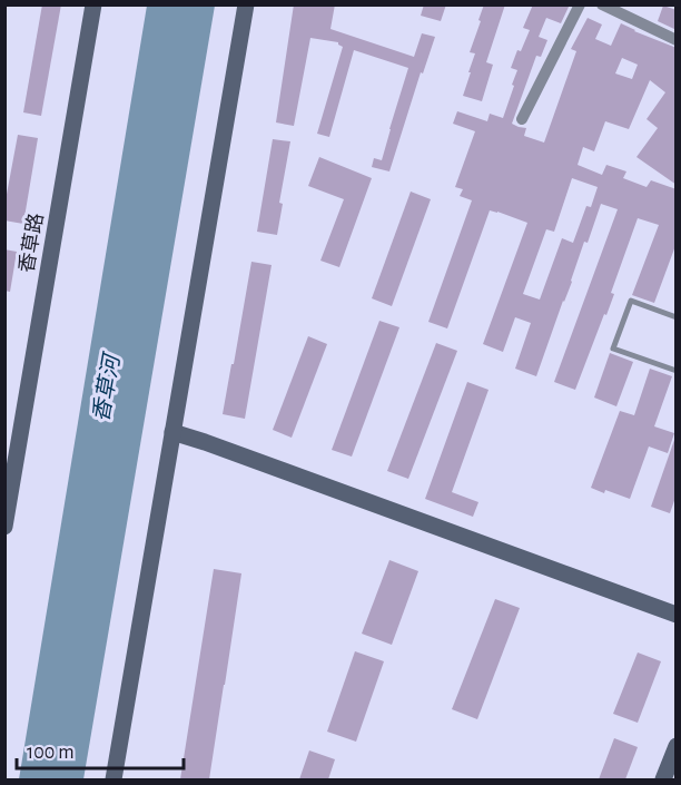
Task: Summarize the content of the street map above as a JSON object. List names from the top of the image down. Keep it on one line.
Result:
{"streets":{"street":["香草路"]},"water":["香草河"],"scale_bar":"100 m"}
